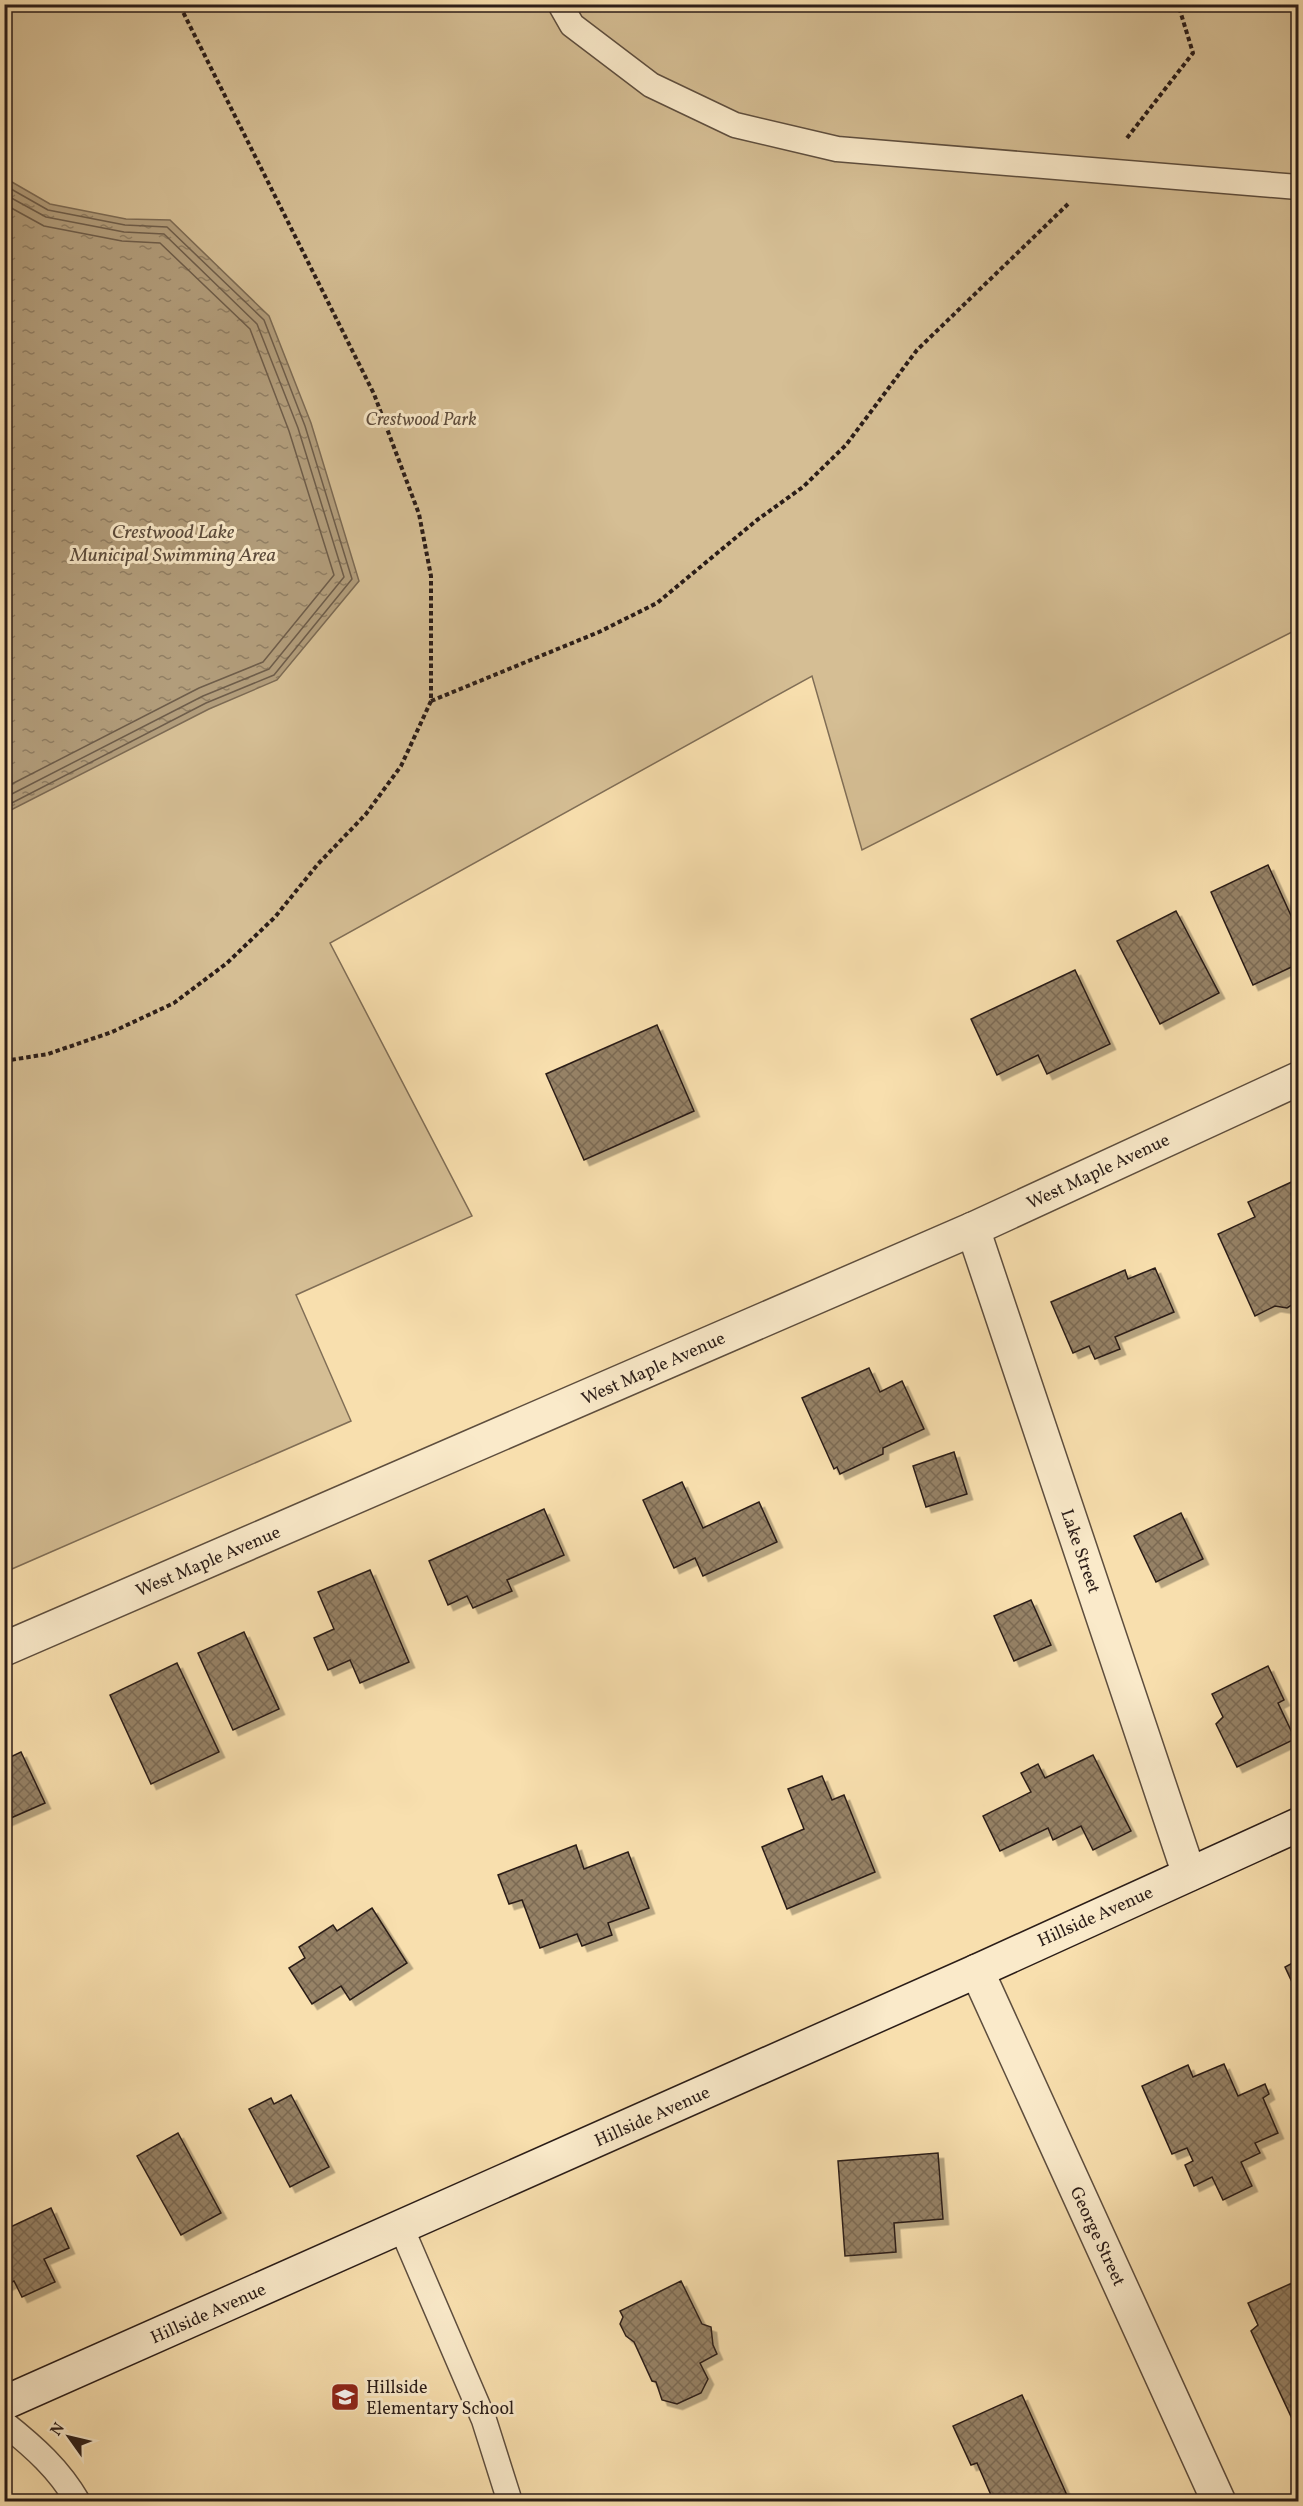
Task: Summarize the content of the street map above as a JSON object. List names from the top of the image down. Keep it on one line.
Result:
{"streets":{"street":["West Maple Avenue","Lake Street","Hillside Avenue","George Street"]},"crossings":[["West Maple Avenue","Lake Street"],["Lake Street","Hillside Avenue"],["Hillside Avenue","George Street"]],"water":["Crestwood Lake Municipal Swimming Area"],"parks":["Crestwood Park"],"places":{"school or university":["Hillside Elementary School"]},"north":"top left"}
